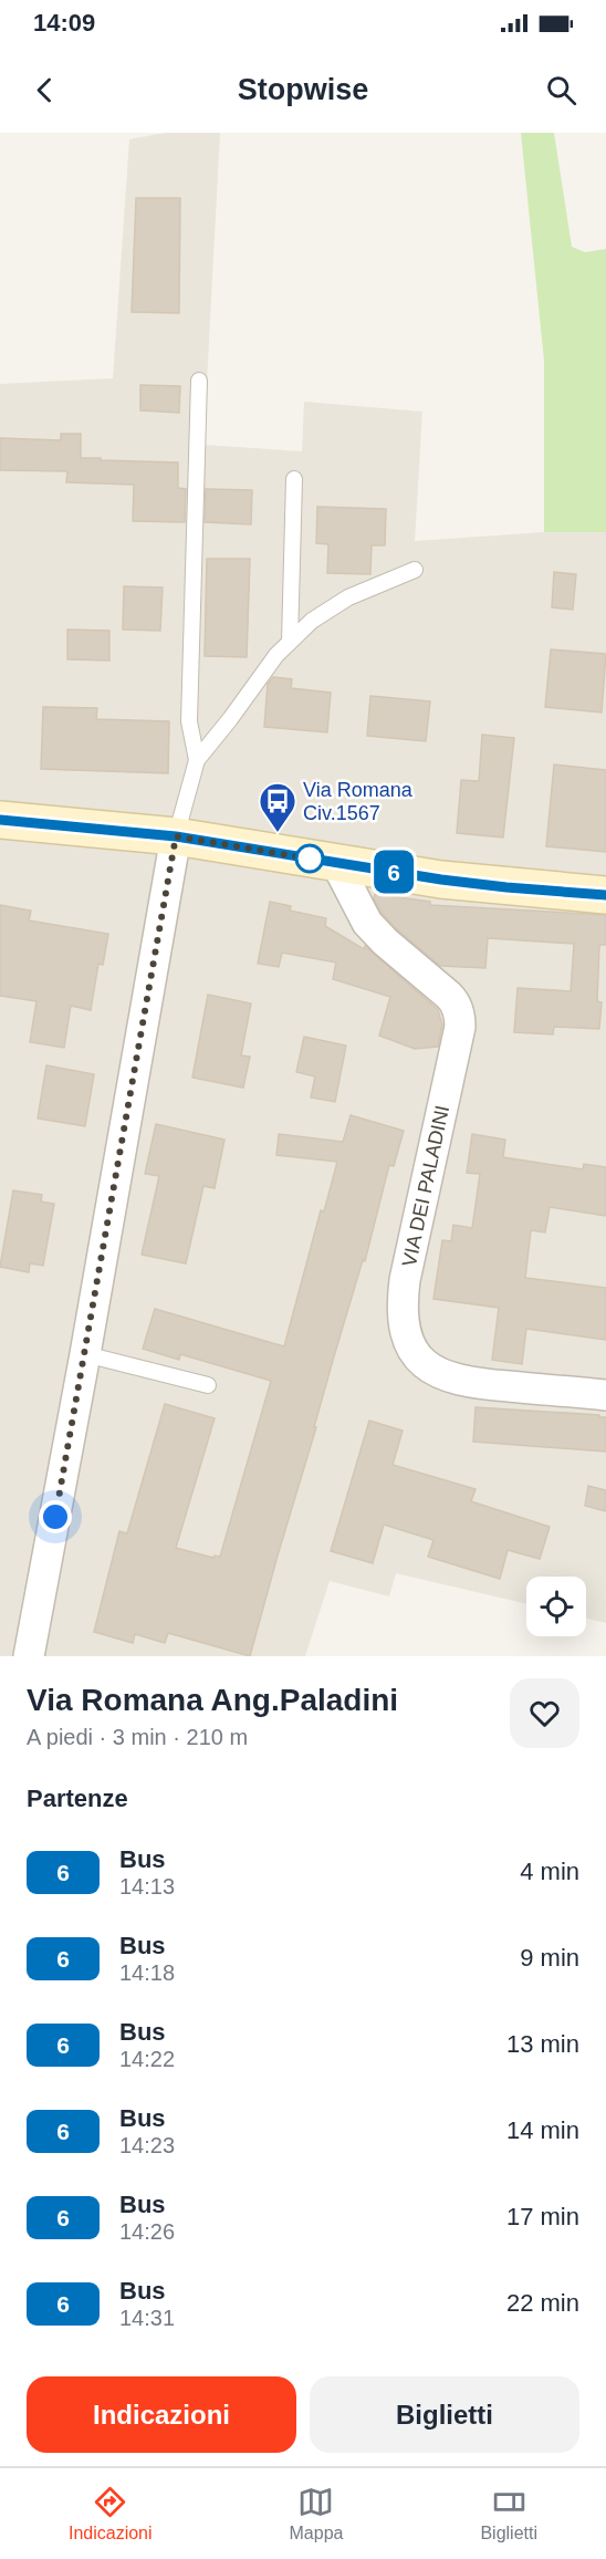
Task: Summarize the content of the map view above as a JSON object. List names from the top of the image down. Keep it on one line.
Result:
{"streets":{"street":["VIA DEI PALADINI"]},"places":{"bus stop":["Via Romana Civ.1567"]},"lines":["bus line 6"],"page":{"status":"14:09","header":"Stopwise","on_map":"6","heading":[["Via Romana Ang.Paladini","A piedi · 3 min · 210 m"],"Partenze"],"list":[{"mark":"6","name":"Bus","note":"14:13","value":"4 min"},{"mark":"6","name":"Bus","note":"14:18","value":"9 min"},{"mark":"6","name":"Bus","note":"14:22","value":"13 min"},{"mark":"6","name":"Bus","note":"14:23","value":"14 min"},{"mark":"6","name":"Bus","note":"14:26","value":"17 min"},{"mark":"6","name":"Bus","note":"14:31","value":"22 min"}],"buttons":["Indicazioni","Biglietti"],"tabs":["Indicazioni","Mappa","Biglietti"]}}
